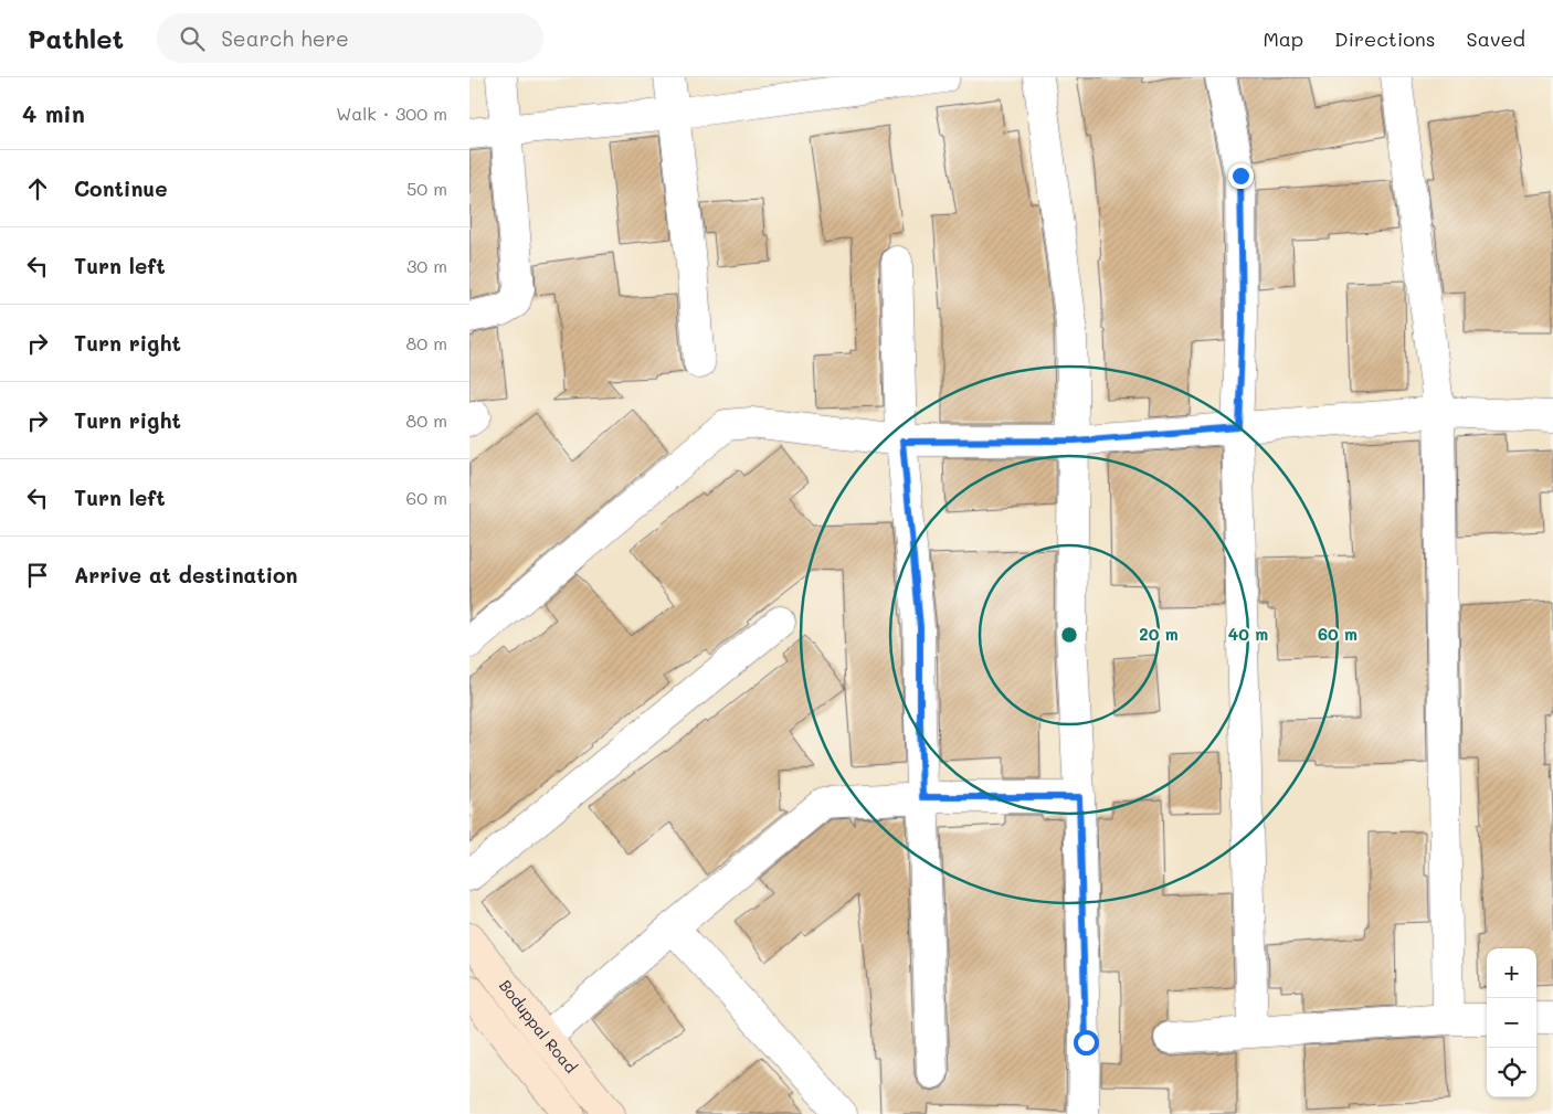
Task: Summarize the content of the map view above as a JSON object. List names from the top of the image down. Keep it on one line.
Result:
{"streets":{"street":["Boduppal Road"]},"page":{"header":"Pathlet","search":"Search here","nav":["Map","Directions","Saved"],"heading":["4 min","Walk · 300 m"],"list":[["Continue","50 m"],["Turn left","30 m"],["Turn right","80 m"],["Turn right","80 m"],["Turn left","60 m"],"Arrive at destination"],"map_buttons":["+","−"]},"rings":["20 m","40 m","60 m"]}
